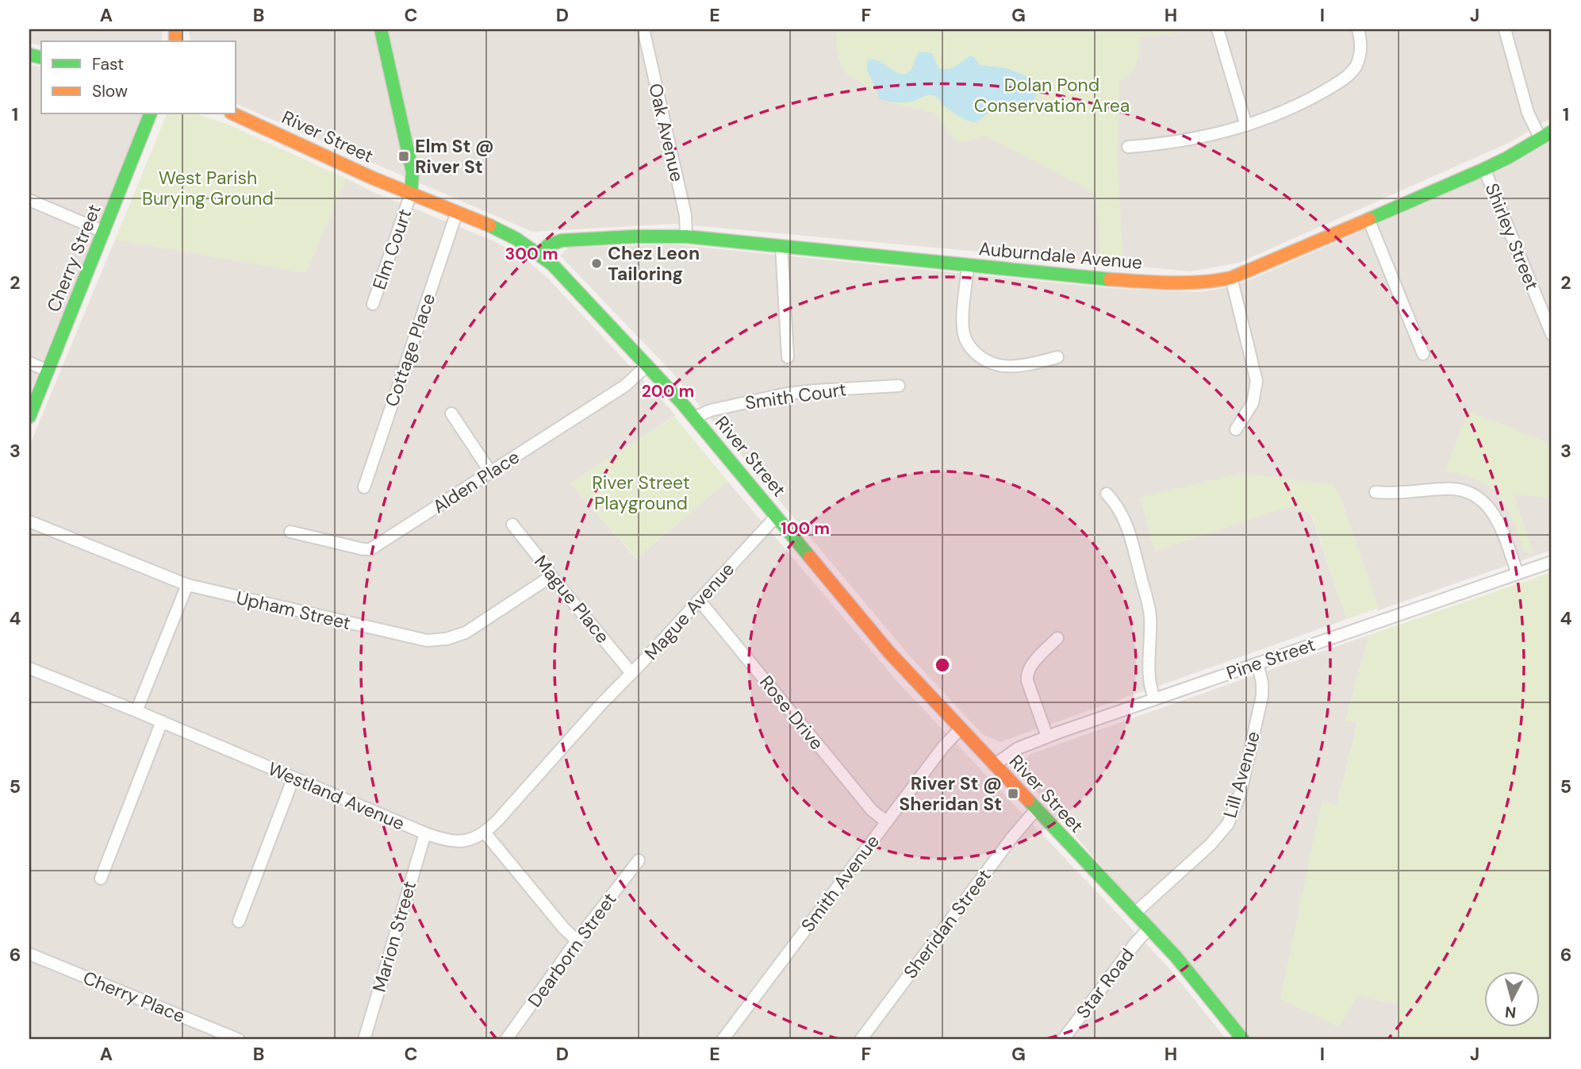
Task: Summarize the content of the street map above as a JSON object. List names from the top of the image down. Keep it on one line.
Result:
{"streets":{"street":["Oak Avenue","River Street","Shirley Street","Elm Court","Auburndale Avenue","Cherry Street","Cottage Place","Smith Court","Alden Place","Mague Place","Upham Street","Mague Avenue","Pine Street","Rose Drive","Lill Avenue","Westland Avenue","Smith Avenue","Sheridan Street","Marion Street","Dearborn Street","Star Road","Cherry Place"]},"crossings":[["Oak Avenue","Auburndale Avenue"],["River Street","Elm Court"],["River Street","Auburndale Avenue"],["River Street","Cottage Place"],["River Street","Smith Court"],["River Street","Alden Place"],["River Street","Mague Avenue"],["River Street","Pine Street"],["River Street","Lill Avenue"],["River Street","Smith Avenue"],["River Street","Sheridan Street"],["River Street","Star Road"],["Shirley Street","Auburndale Avenue"],["Mague Place","Upham Street"],["Mague Place","Mague Avenue"],["Mague Avenue","Rose Drive"],["Mague Avenue","Westland Avenue"],["Pine Street","Lill Avenue"],["Rose Drive","Smith Avenue"],["Westland Avenue","Marion Street"]],"parks":["Dolan Pond Conservation Area","West Parish Burying Ground","River Street Playground"],"places":{"transit":["Elm St @ River St","River St @ Sheridan St"],"other":["Chez Leon Tailoring"]},"legend":["Fast","Slow"],"north":"bottom","grid":{"columns":["A","B","C","D","E","F","G","H","I","J"],"rows":["1","2","3","4","5","6"]},"rings":["300 m","200 m","100 m"]}
